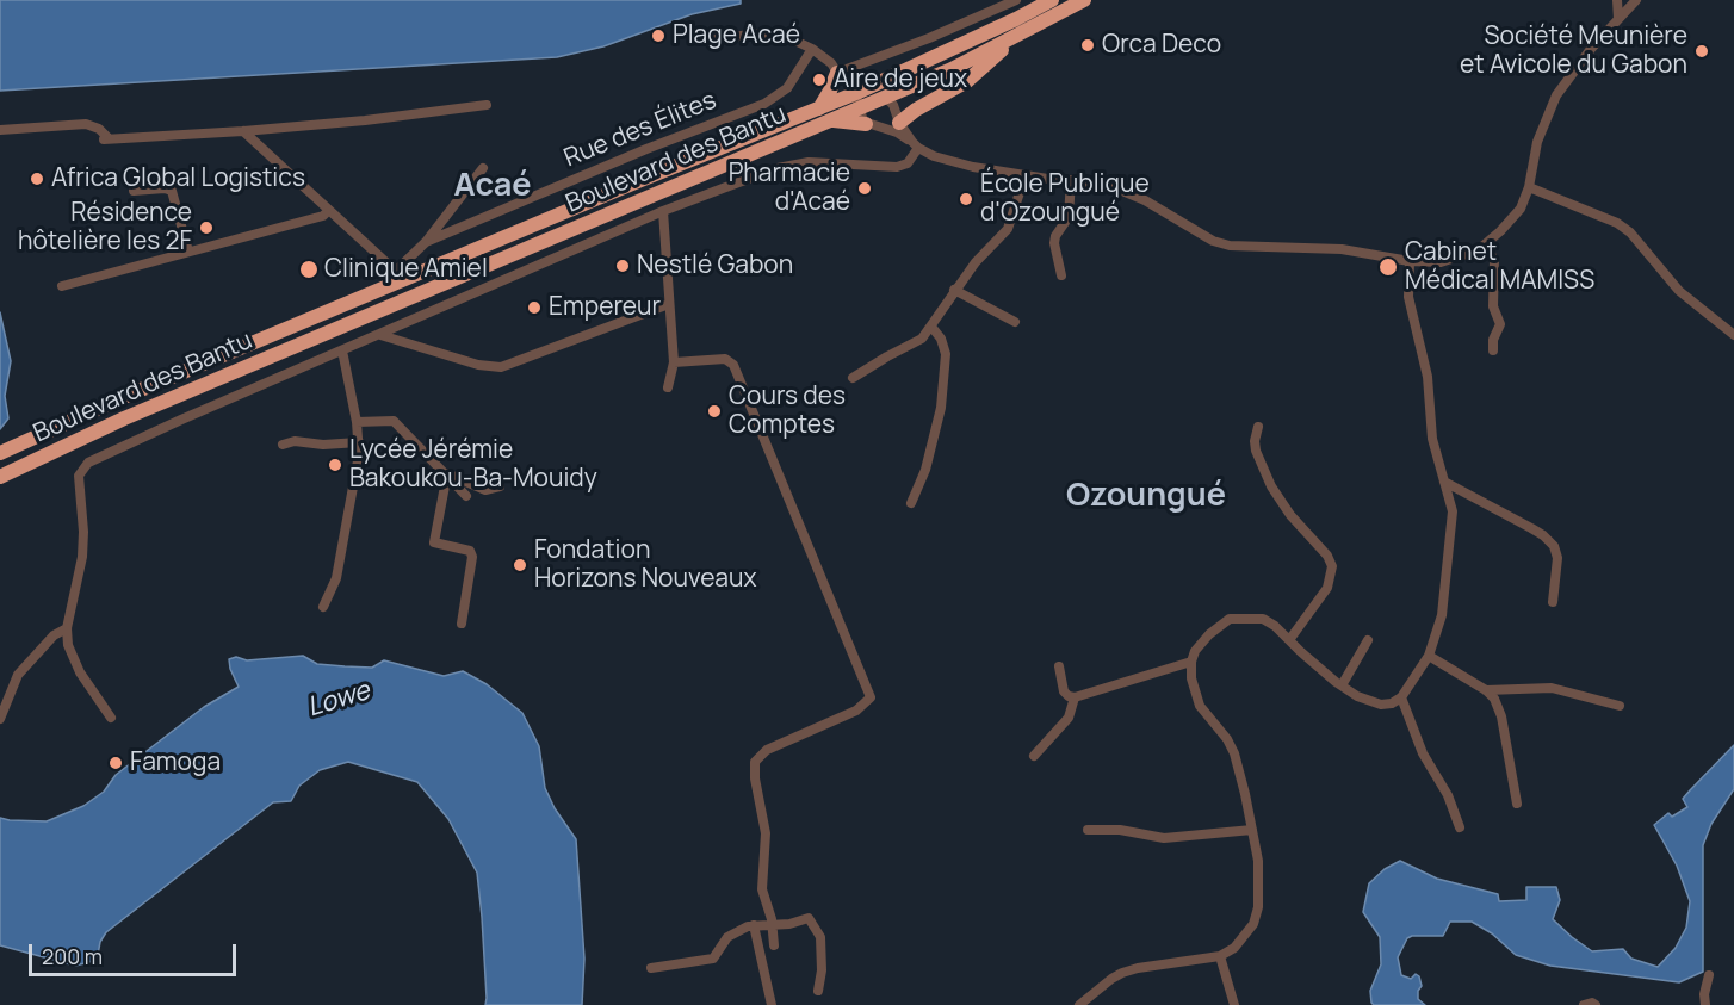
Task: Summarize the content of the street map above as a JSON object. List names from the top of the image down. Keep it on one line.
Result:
{"streets":{"highway":["Boulevard des Bantu"],"street":["Rue des Élites"]},"districts":["Acaé","Ozoungué"],"water":["Lowe"],"places":["Plage Acaé","Orca Deco","Société Meunière et Avicole du Gabon","Aire de jeux","Africa Global Logistics","Pharmacie d'Acaé","École Publique d'Ozoungué","Résidence hôtelière les 2F","Nestlé Gabon","Cabinet Médical MAMISS","Clinique Amiel","Empereur","Cours des Comptes","Lycée Jérémie Bakoukou-Ba-Mouidy","Fondation Horizons Nouveaux","Famoga"],"scale_bar":"200 m"}
